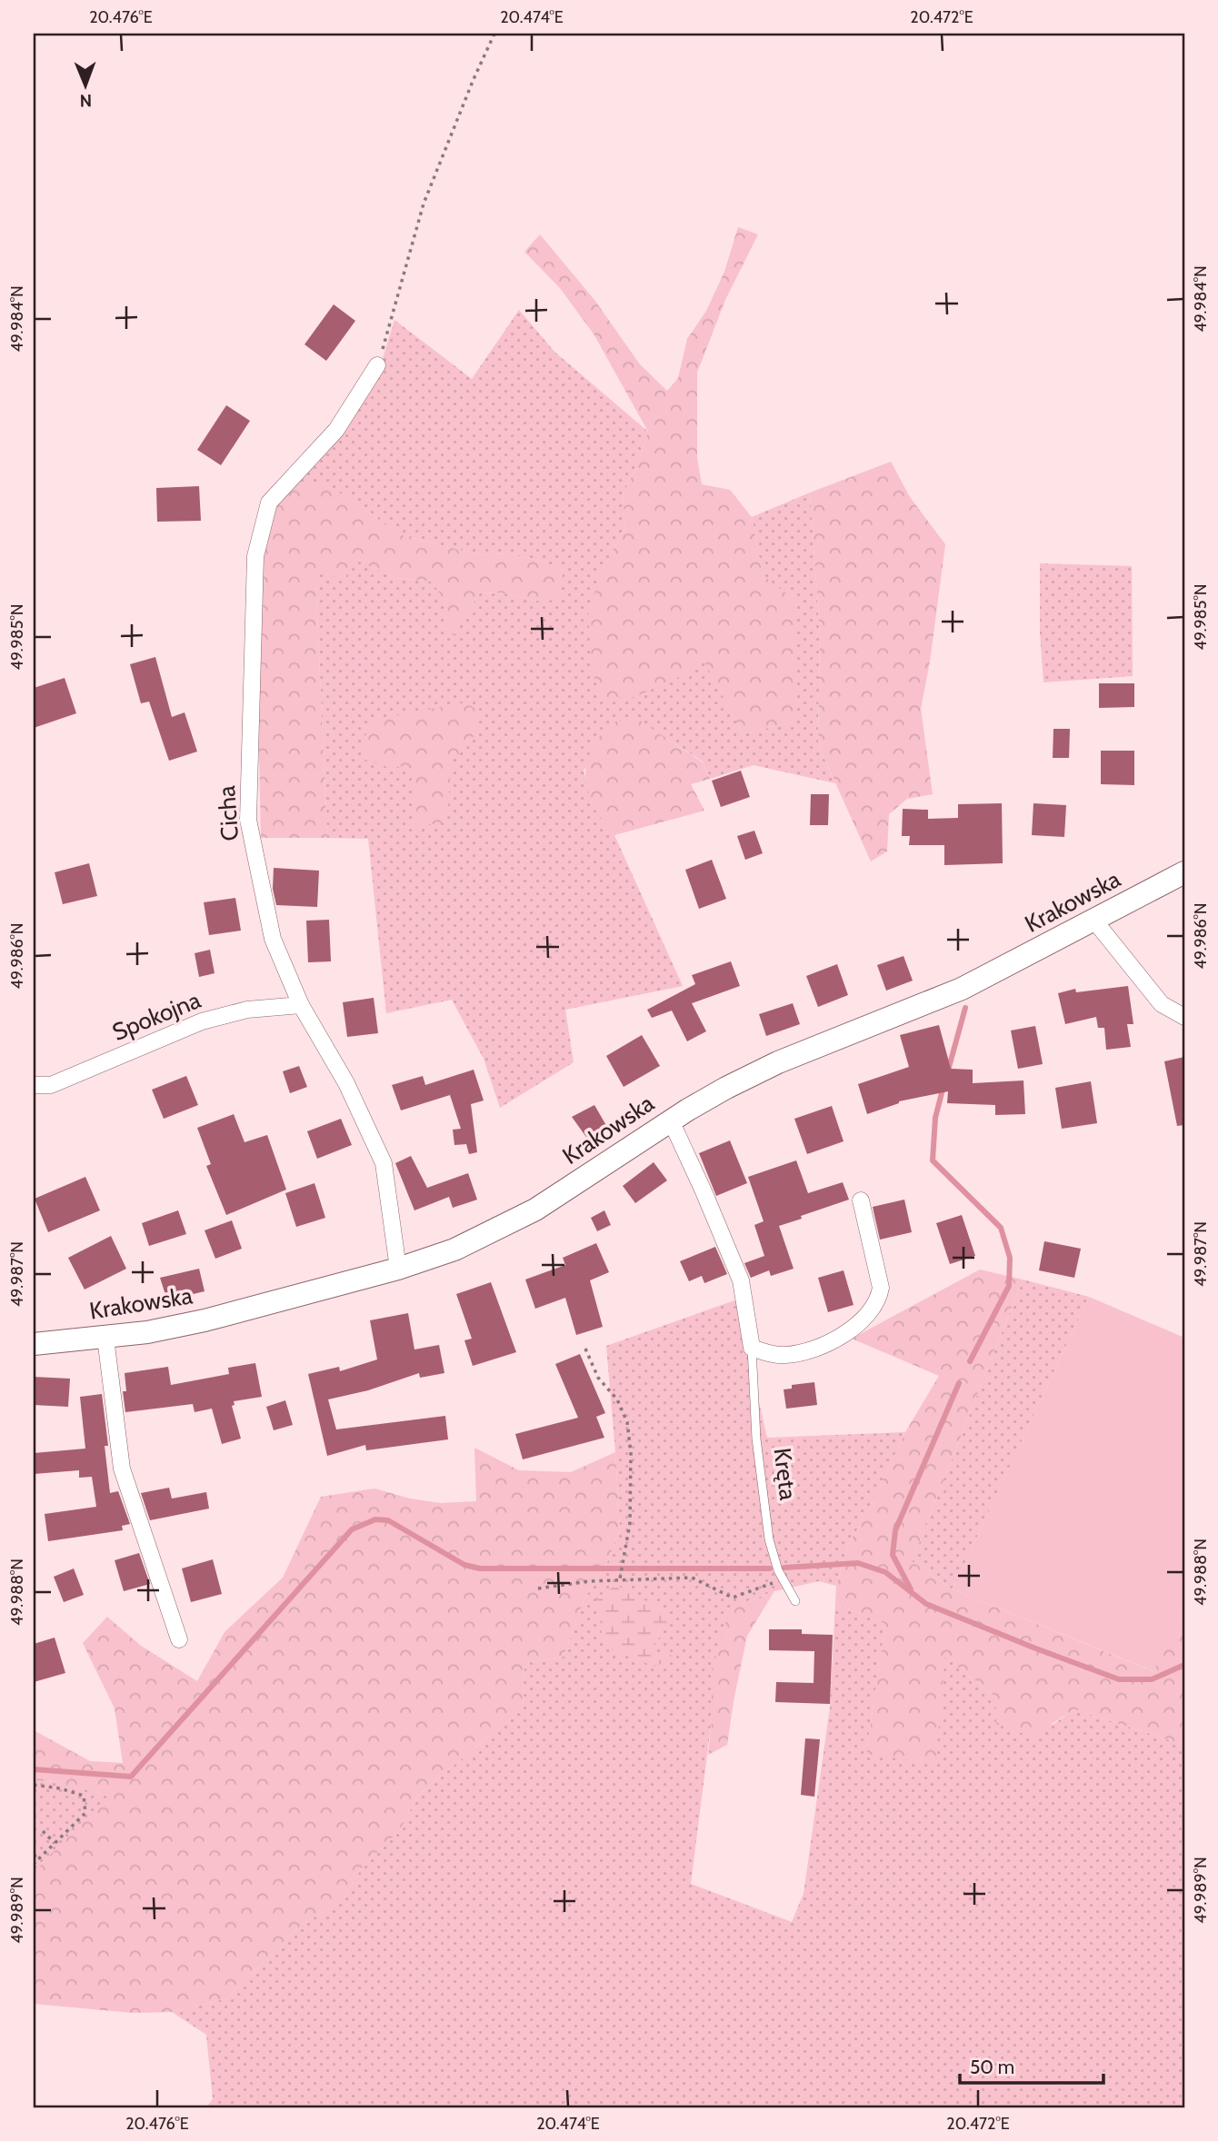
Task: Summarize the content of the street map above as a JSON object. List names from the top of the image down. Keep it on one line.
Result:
{"streets":{"street":["Cicha","Krakowska","Spokojna","Kręta"]},"crossings":[["Cicha","Krakowska"],["Cicha","Spokojna"],["Krakowska","Kręta"]],"scale_bar":"50 m","north":"bottom","coordinates":["20.476°E","20.474°E","20.472°E","49.984°N","49.985°N","49.986°N","49.987°N","49.988°N","49.989°N"]}
